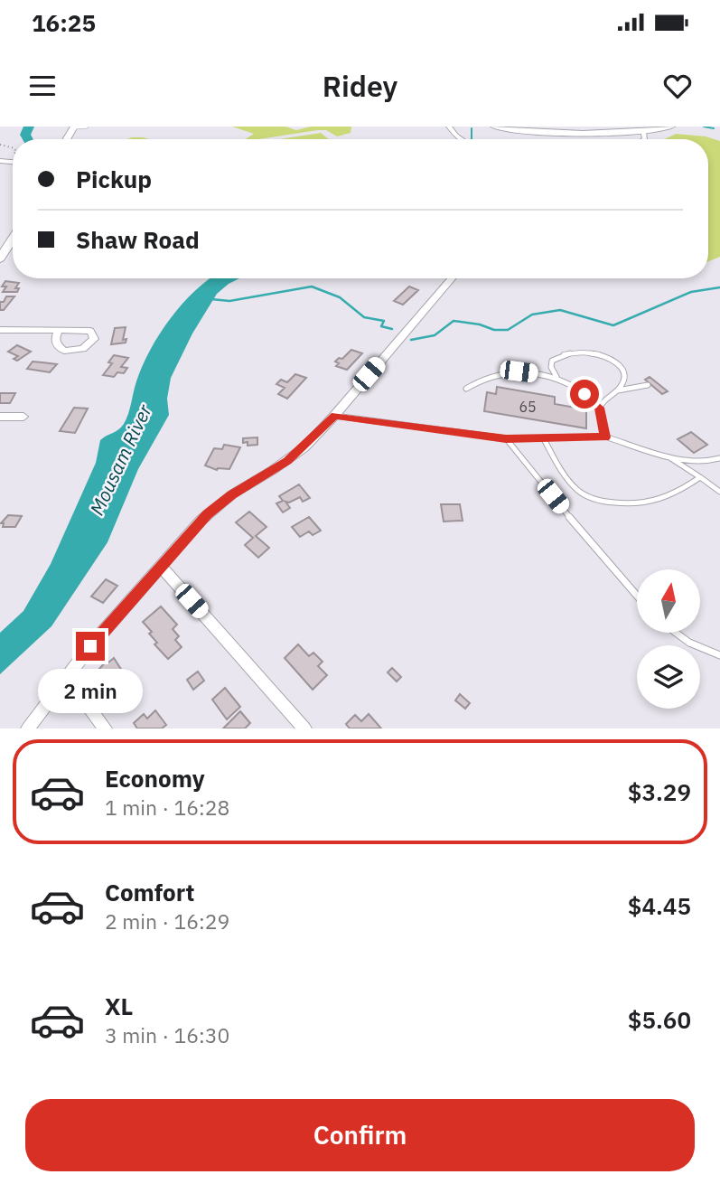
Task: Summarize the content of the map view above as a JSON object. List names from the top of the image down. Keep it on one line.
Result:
{"water":["Mousam River"],"house_numbers":["65"],"north":"top","page":{"status":"16:25","header":"Ridey","banner":["Pickup","Shaw Road"],"bubble":"2 min","list":[{"name":"Economy","note":"1 min · 16:28","value":"$3.29"},{"name":"Comfort","note":"2 min · 16:29","value":"$4.45"},{"name":"XL","note":"3 min · 16:30","value":"$5.60"}],"buttons":"Confirm"}}
